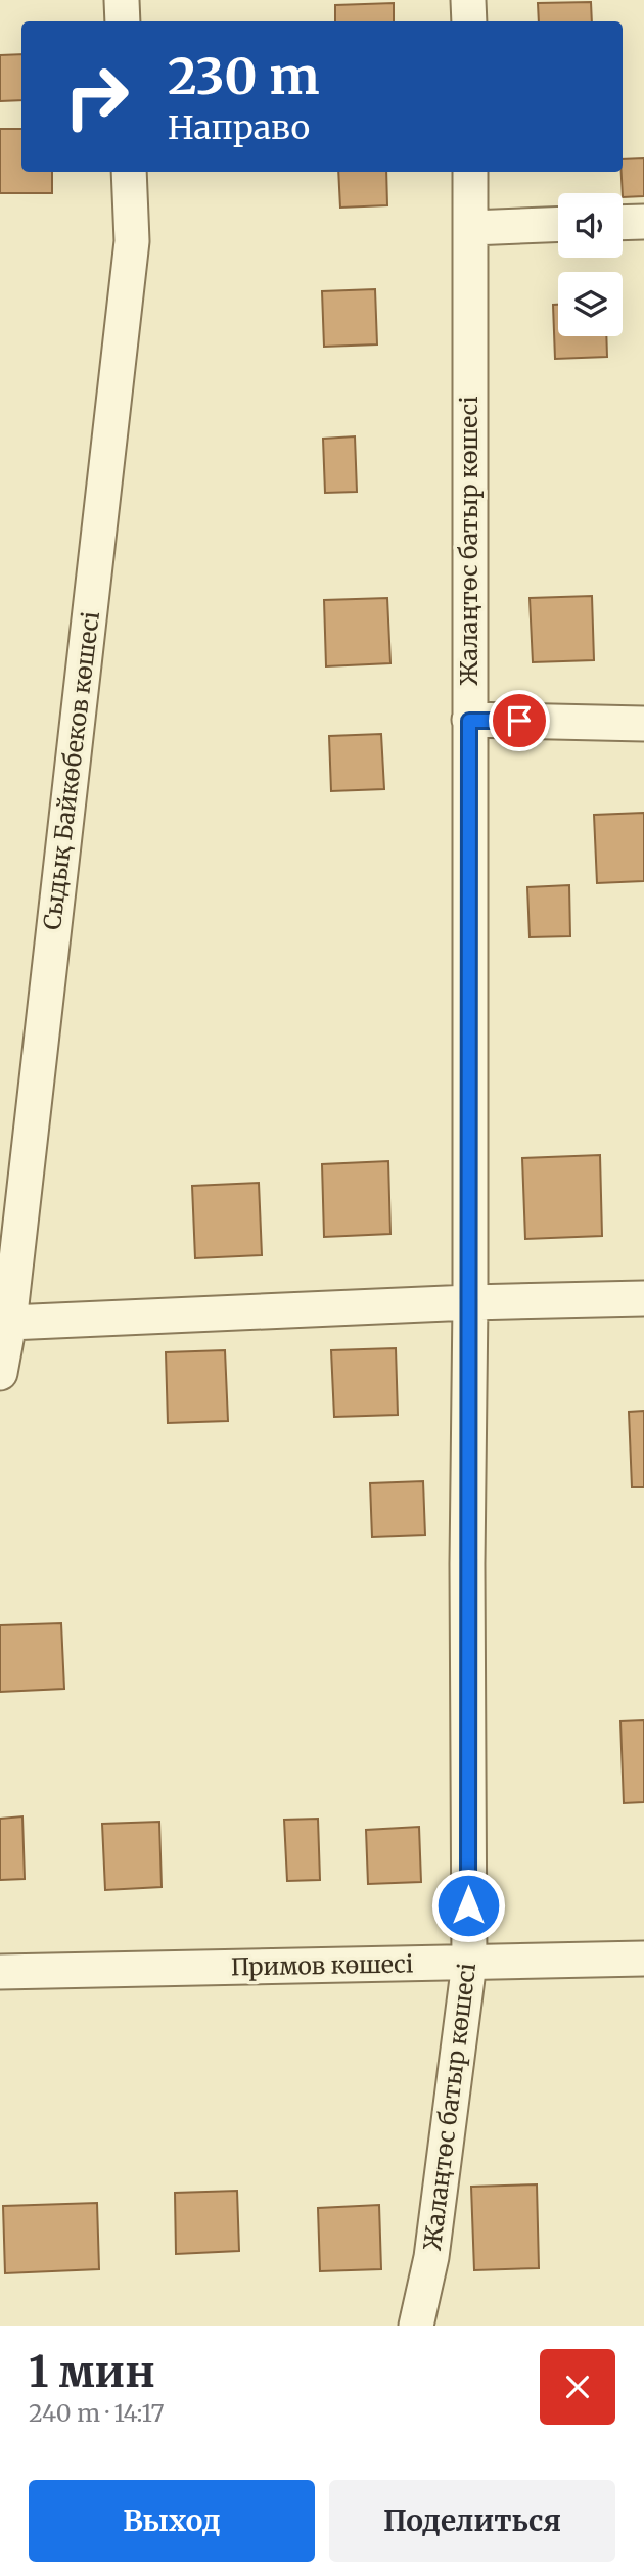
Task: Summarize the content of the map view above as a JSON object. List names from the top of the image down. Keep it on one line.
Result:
{"streets":{"street":["Жалаңтөс батыр көшесі","Сыдық Байкөбеков көшесі","Примов көшесі"]},"crossings":[["Жалаңтөс батыр көшесі","Примов көшесі"]],"page":{"turn":["230 m","Направо"],"heading":["1 мин","240 m · 14:17"],"buttons":["Выход","Поделиться"]}}
